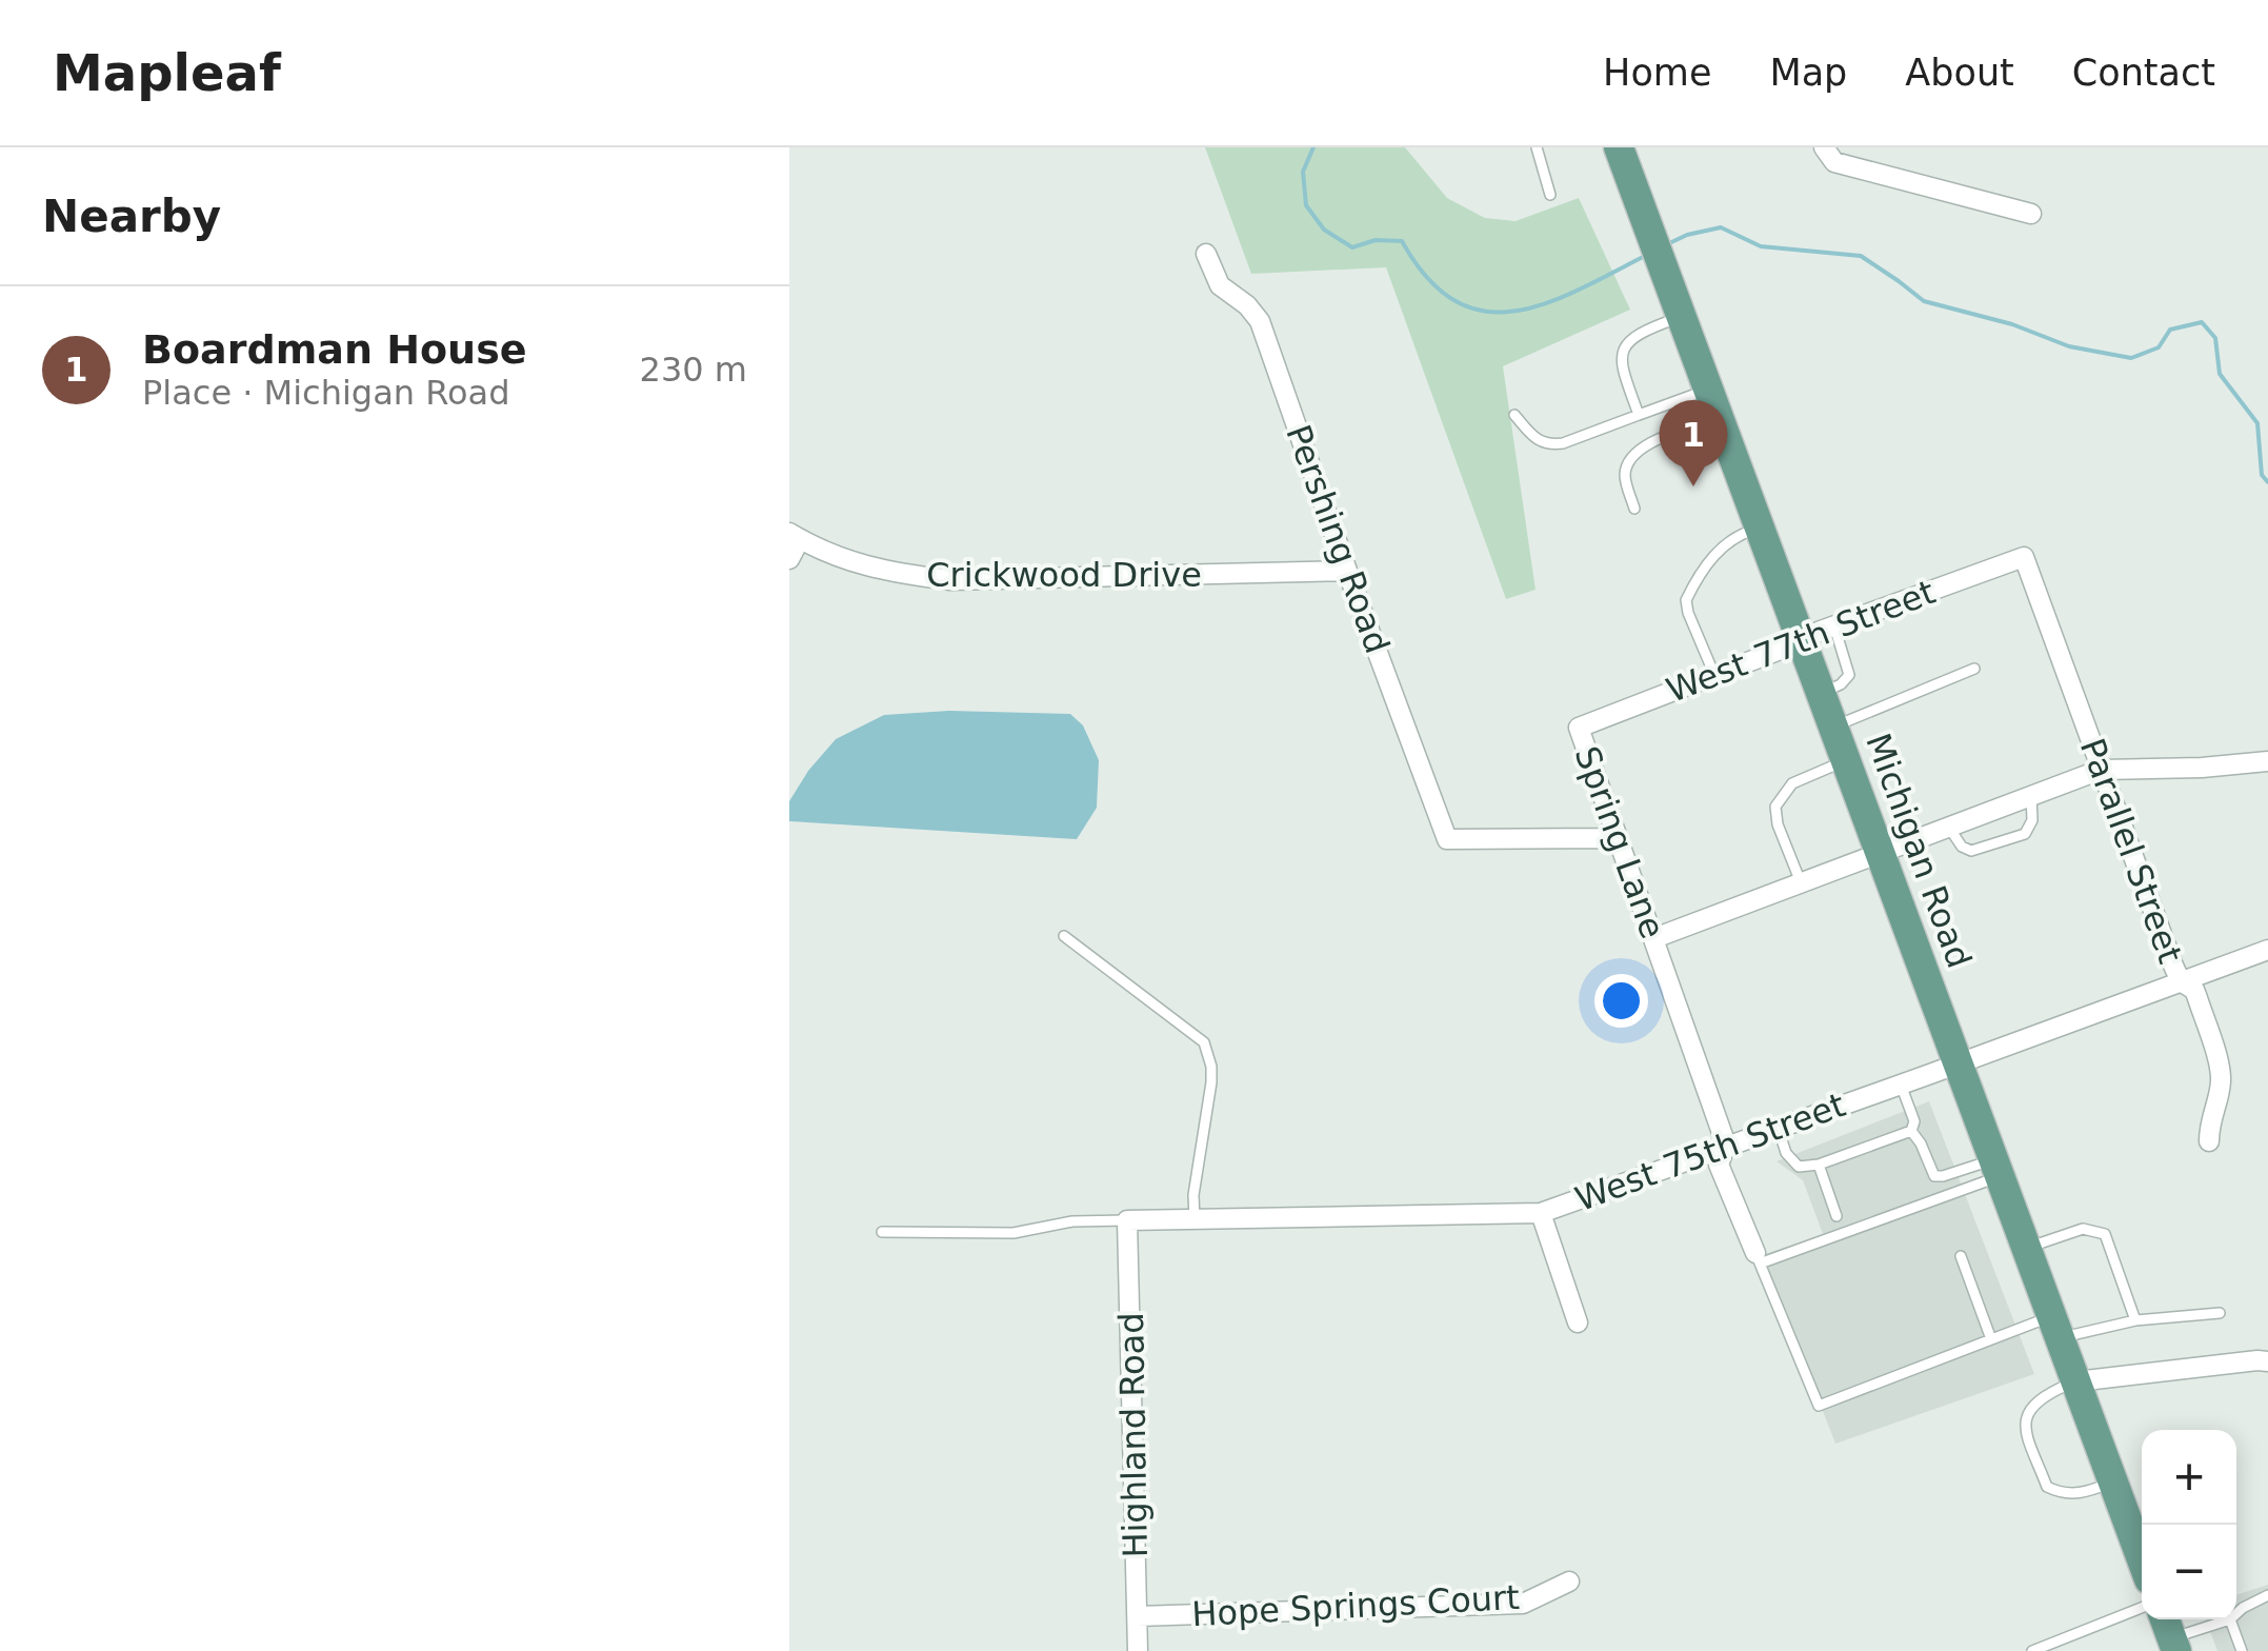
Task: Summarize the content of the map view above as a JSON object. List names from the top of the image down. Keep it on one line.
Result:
{"streets":{"main road":["Michigan Road"],"street":["Pershing Road","Crickwood Drive","West 77th Street","Spring Lane","Parallel Street","West 75th Street","Highland Road","Hope Springs Court"]},"crossings":[["Pershing Road","Crickwood Drive"],["Pershing Road","Spring Lane"],["West 77th Street","Spring Lane"],["West 77th Street","Michigan Road"],["West 77th Street","Parallel Street"],["Spring Lane","West 75th Street"],["Michigan Road","West 75th Street"],["Parallel Street","West 75th Street"],["West 75th Street","Highland Road"],["Highland Road","Hope Springs Court"]],"page":{"header":"Mapleaf","nav":["Home","Map","About","Contact"],"heading":"Nearby","list":[{"mark":"1","name":"Boardman House","note":"Place · Michigan Road","value":"230 m"}],"pins":"1","map_buttons":["+","−"]}}
